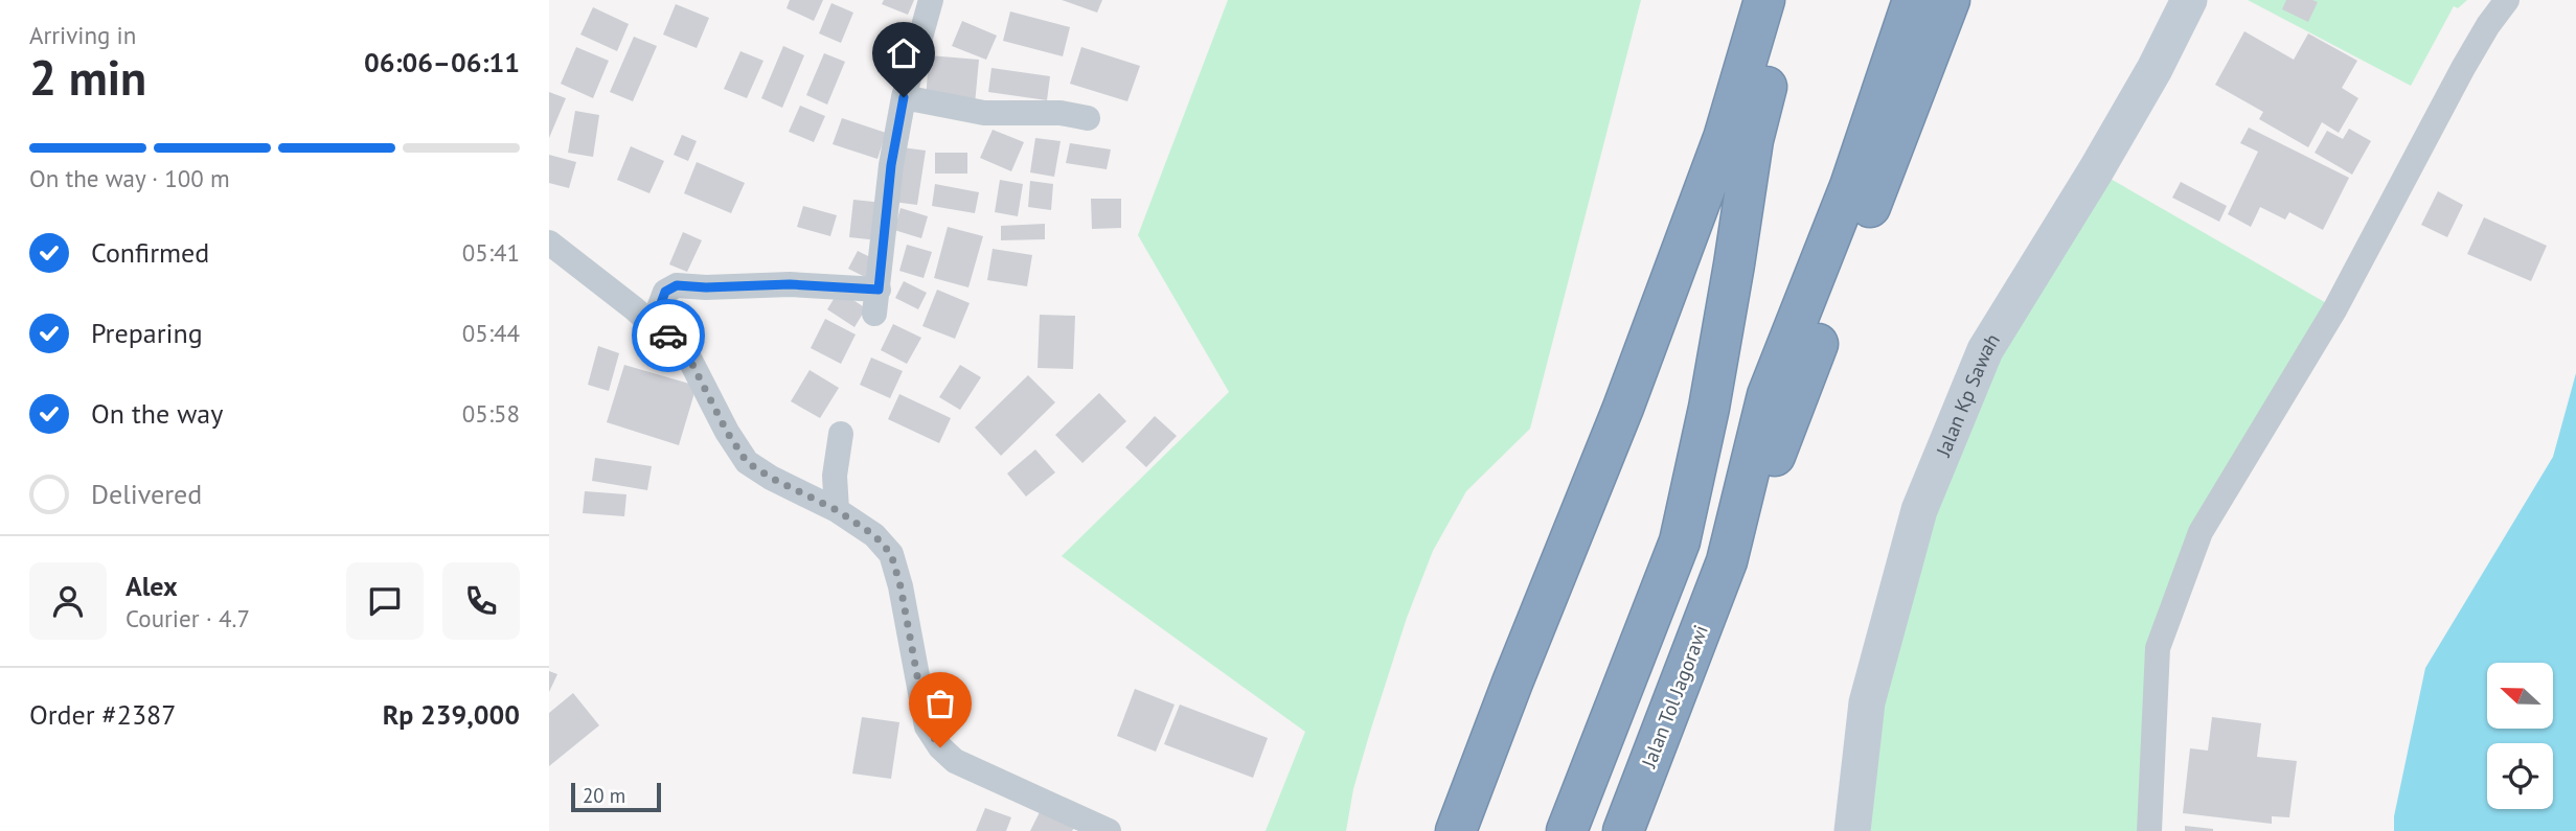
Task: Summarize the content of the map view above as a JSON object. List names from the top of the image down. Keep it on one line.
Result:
{"streets":{"highway":["Jalan Tol Jagorawi"],"street":["Jalan Kp Sawah"]},"scale_bar":"20 m","north":"left","page":{"heading":["2 min","Arriving in","06:06–06:11"],"panel":["Alex","Courier · 4.7","Order #2387","Rp 239,000"],"bar":"On the way · 100 m","list":[["Confirmed","05:41"],["Preparing","05:44"],["On the way","05:58"],"Delivered"],"scale":"20 m"}}
